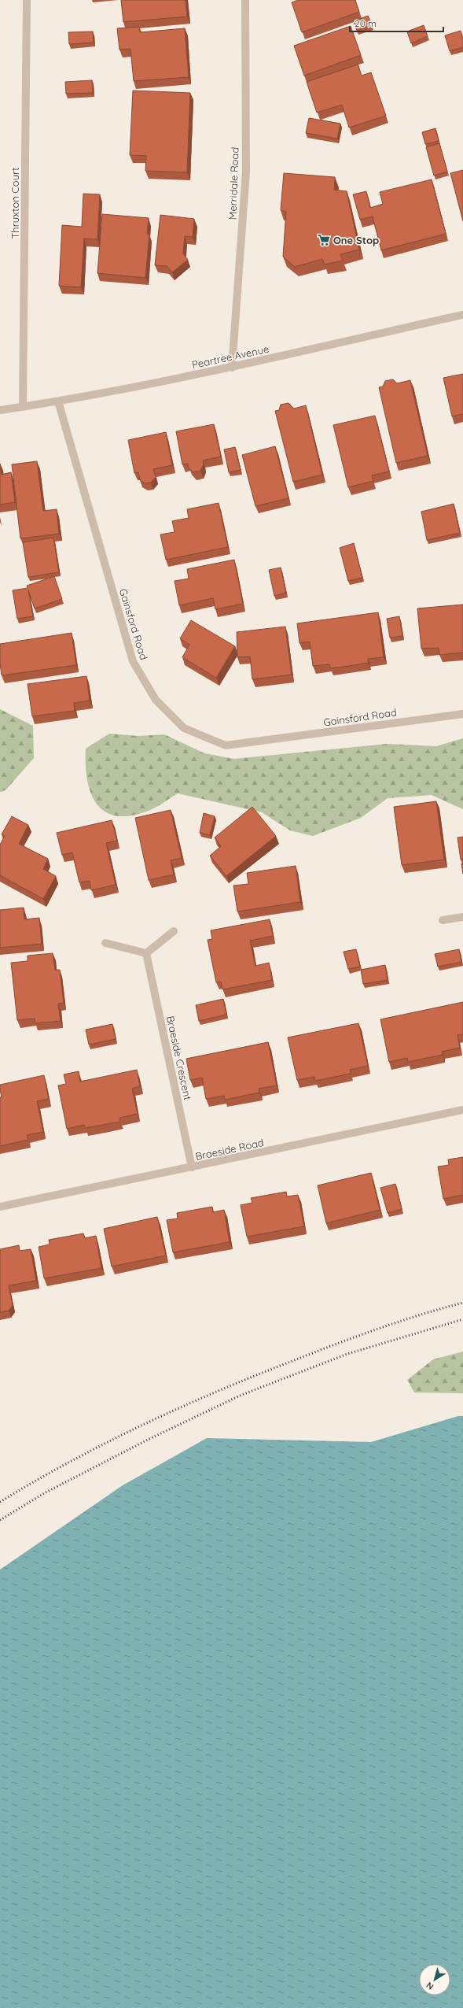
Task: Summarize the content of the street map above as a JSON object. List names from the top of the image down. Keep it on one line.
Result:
{"streets":{"street":["Merridale Road","Thruxton Court","Peartree Avenue","Gainsford Road","Braeside Crescent","Braeside Road"]},"crossings":[["Merridale Road","Peartree Avenue"],["Thruxton Court","Peartree Avenue"],["Peartree Avenue","Gainsford Road"],["Braeside Crescent","Braeside Road"]],"places":{"supermarket":["One Stop"]},"scale_bar":"20 m","north":"bottom left"}
